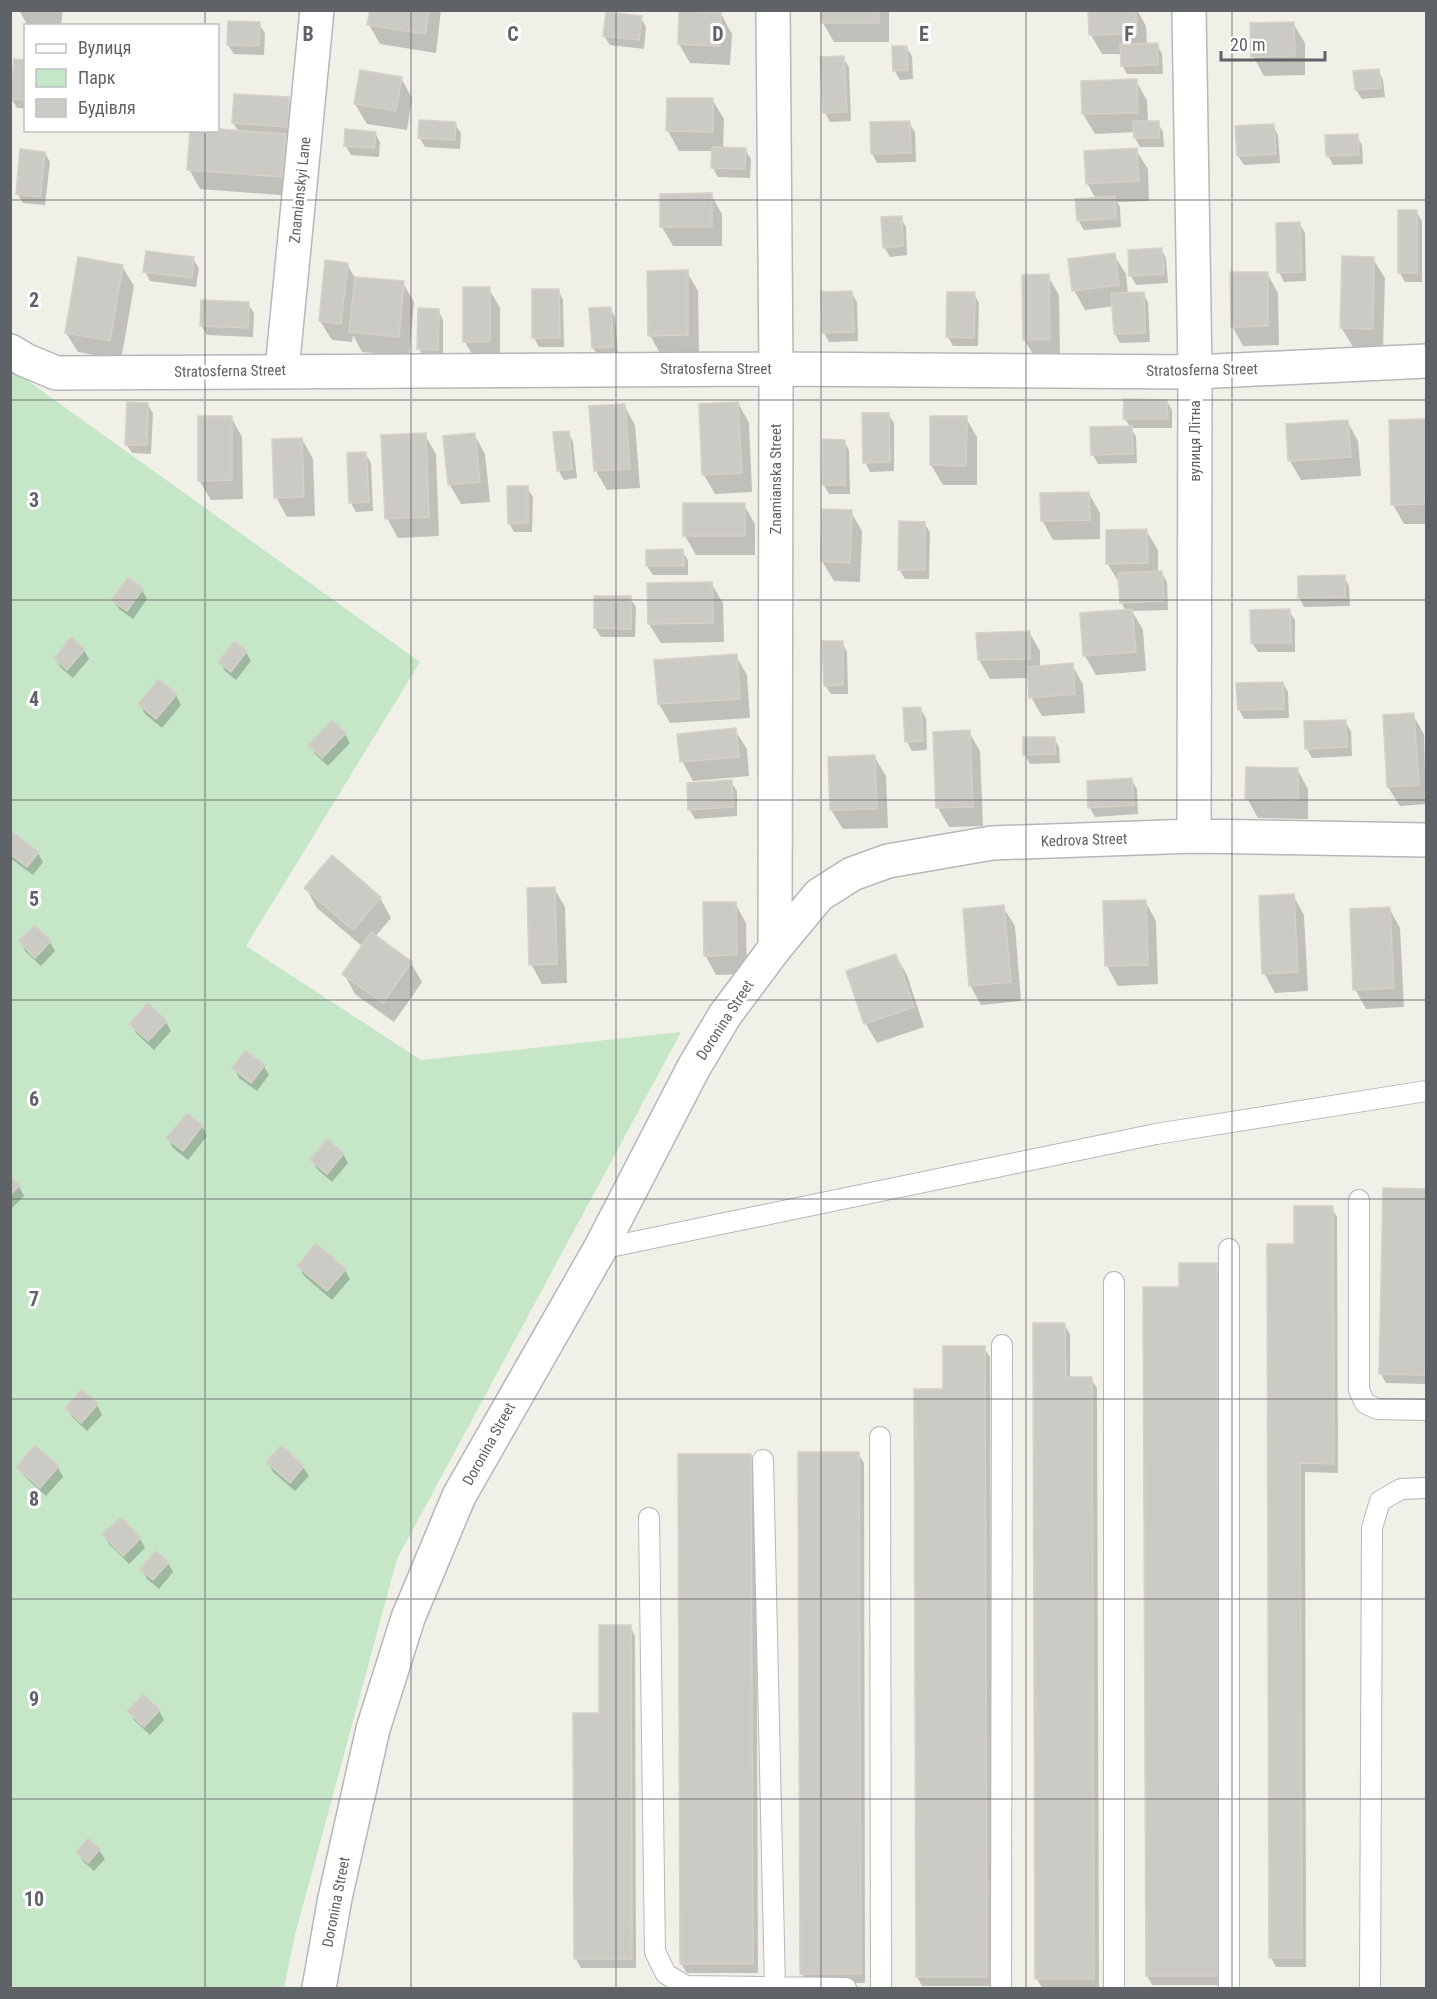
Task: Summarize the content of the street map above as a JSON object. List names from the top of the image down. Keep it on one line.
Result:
{"streets":{"street":["Znamianskyi Lane","Stratosferna Street","вулиця Літна","Znamianska Street","Kedrova Street","Doronina Street"]},"crossings":[["Znamianskyi Lane","Stratosferna Street"],["Stratosferna Street","вулиця Літна"],["Stratosferna Street","Znamianska Street"],["вулиця Літна","Kedrova Street"],["Znamianska Street","Kedrova Street"],["Znamianska Street","Doronina Street"],["Kedrova Street","Doronina Street"]],"legend":["Вулиця","Парк","Будівля"],"scale_bar":"20 m","grid":{"columns":["B","C","D","E","F"],"rows":["2","3","4","5","6","7","8","9","10"]}}
